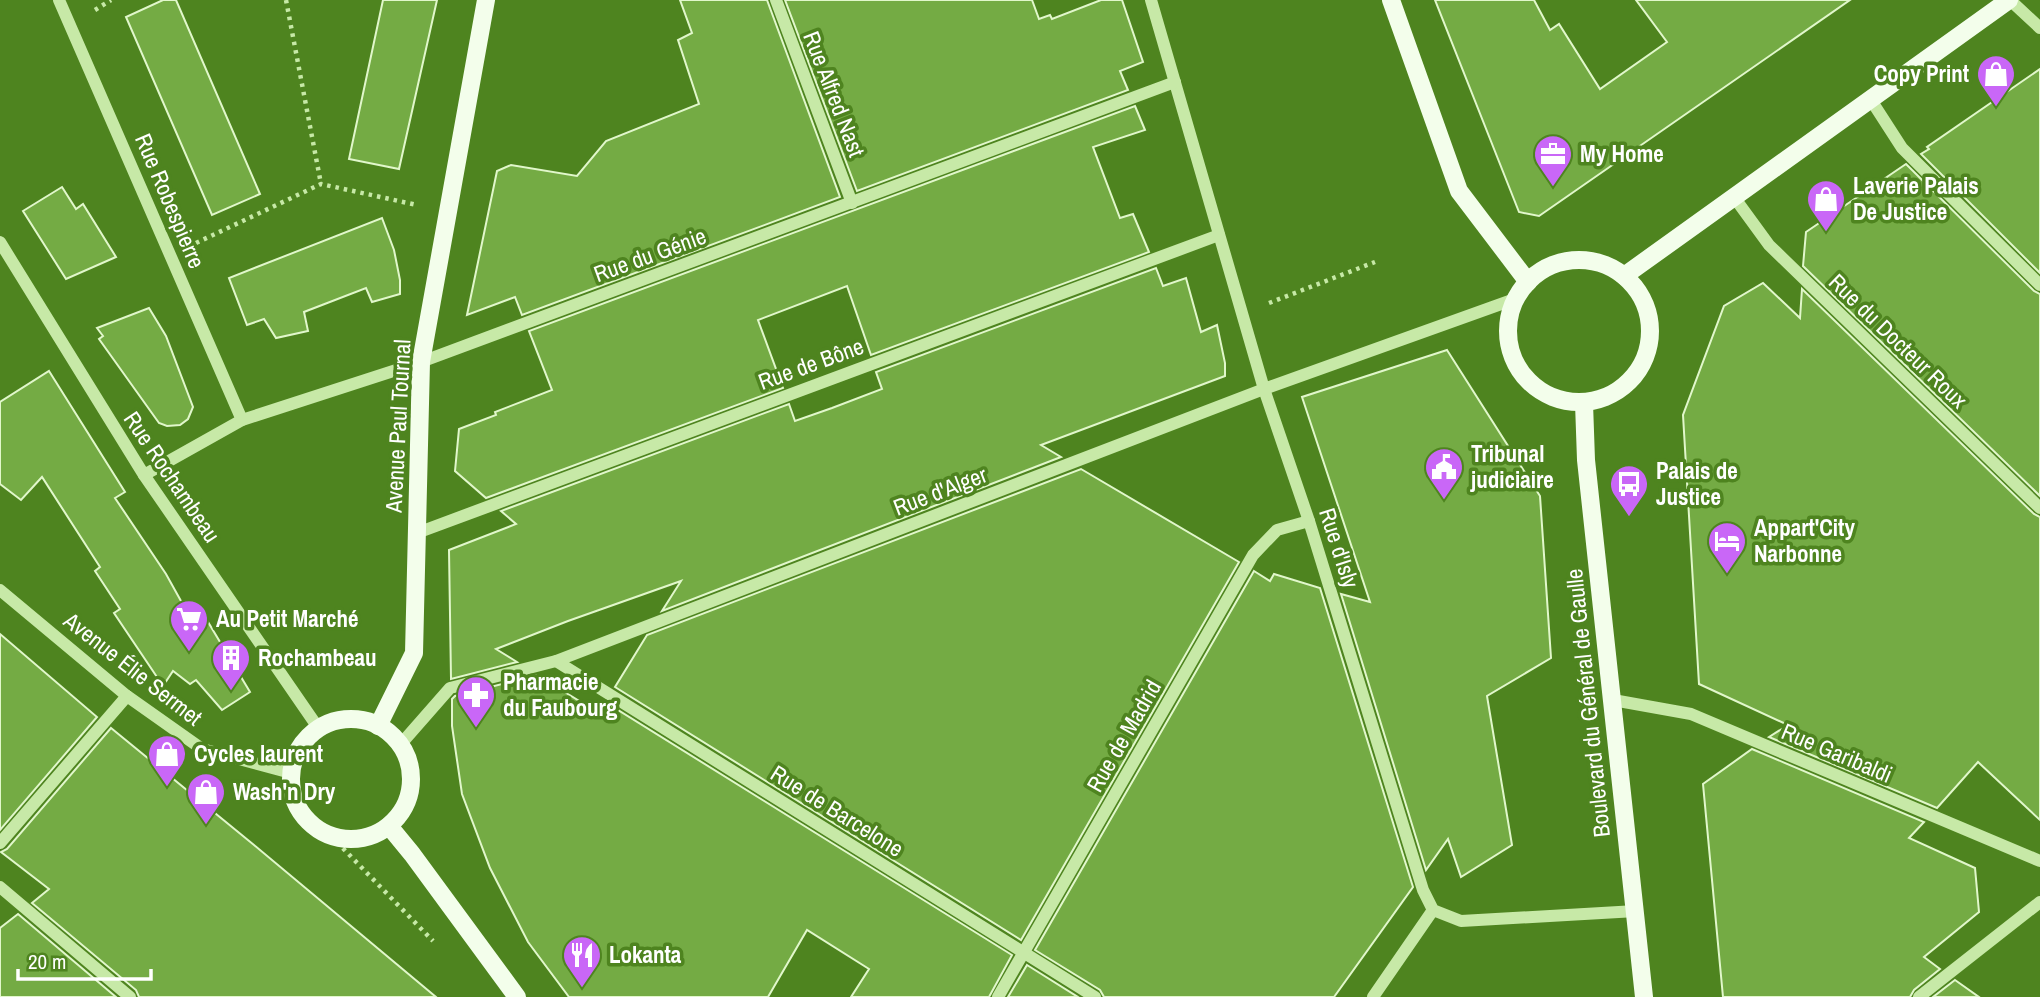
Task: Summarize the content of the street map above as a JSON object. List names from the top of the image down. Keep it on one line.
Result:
{"streets":{"main road":["Avenue Paul Tournal","Boulevard du Général de Gaulle"],"street":["Rue Alfred Nast","Rue Robespierre","Rue du Génie","Rue du Docteur Roux","Rue de Bône","Rue Rochambeau","Rue d'Alger","Rue d'Isly","Avenue Élie Sermet","Rue de Madrid","Rue Garibaldi","Rue de Barcelone"]},"crossings":[["Rue Alfred Nast","Rue du Génie"],["Rue Robespierre","Rue du Génie"],["Rue du Génie","Avenue Paul Tournal"],["Rue du Génie","Rue Rochambeau"],["Rue du Génie","Rue d'Isly"],["Rue de Bône","Avenue Paul Tournal"],["Rue de Bône","Rue d'Isly"],["Avenue Paul Tournal","Rue Rochambeau"],["Avenue Paul Tournal","Rue d'Alger"],["Avenue Paul Tournal","Avenue Élie Sermet"],["Rue Rochambeau","Rue d'Alger"],["Rue Rochambeau","Avenue Élie Sermet"],["Rue d'Alger","Rue d'Isly"],["Rue d'Alger","Avenue Élie Sermet"],["Rue d'Alger","Boulevard du Général de Gaulle"],["Rue d'Alger","Rue de Barcelone"],["Rue d'Isly","Rue de Madrid"],["Boulevard du Général de Gaulle","Rue Garibaldi"],["Rue de Madrid","Rue de Barcelone"]],"places":{"shop":["Copy Print","Laverie Palais De Justice","Cycles laurent","Wash'n Dry"],"office":["My Home"],"public building":["Tribunal judiciaire"],"bus stop":["Palais de Justice"],"hotel":["Appart'City Narbonne"],"supermarket":["Au Petit Marché"],"building":["Rochambeau"],"pharmacy":["Pharmacie du Faubourg"],"restaurant":["Lokanta"]},"scale_bar":"20 m"}
